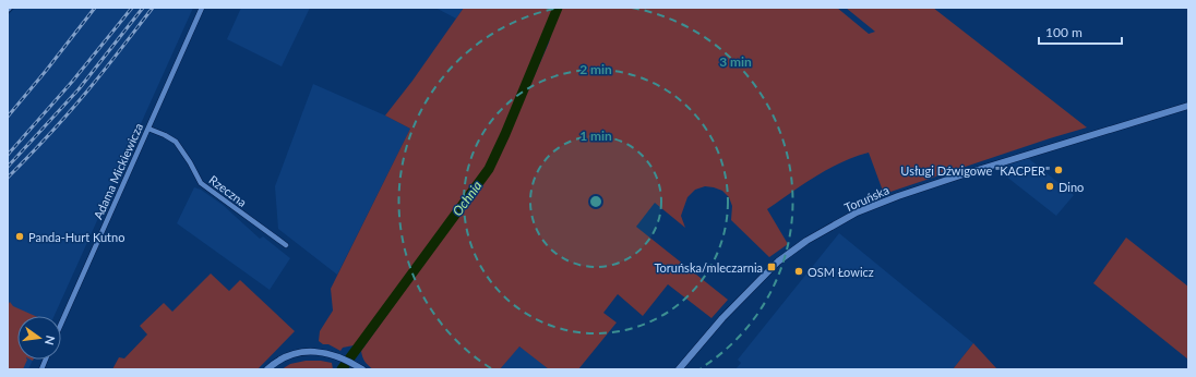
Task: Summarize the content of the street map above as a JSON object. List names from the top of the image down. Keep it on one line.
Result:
{"streets":{"street":["Adama Mickiewicza","Rzeczna","Toruńska"]},"crossings":[["Adama Mickiewicza","Rzeczna"]],"water":["Ochnia"],"places":{"other":["Usługi Dźwigowe \"KACPER\"","Dino","Panda-Hurt Kutno","OSM Łowicz"],"transit":["Toruńska/mleczarnia"]},"scale_bar":"100 m","north":"right","rings":["3 min","2 min","1 min"]}
